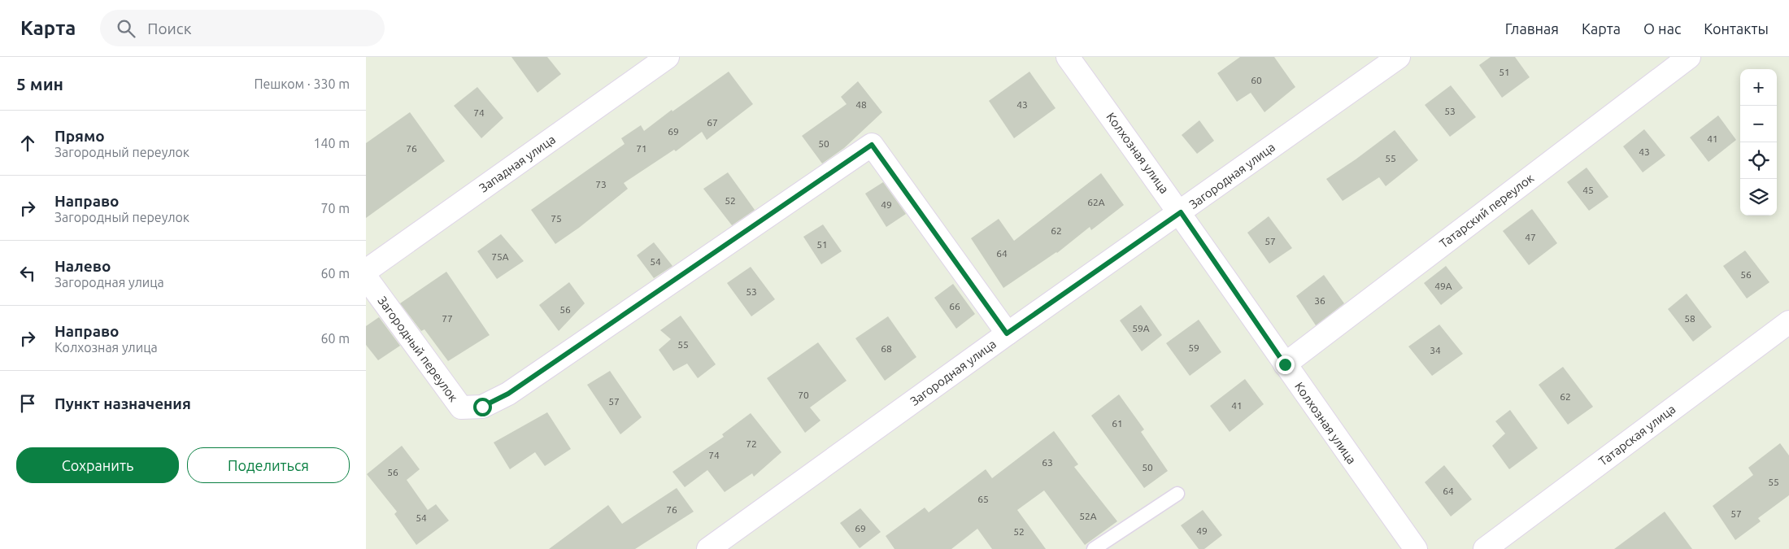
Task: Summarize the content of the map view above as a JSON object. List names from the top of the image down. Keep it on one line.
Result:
{"streets":{"street":["Колхозная улица","Западная улица","Загородная улица","Татарский переулок","Загородный переулок","Татарская улица"]},"crossings":[["Колхозная улица","Загородная улица"],["Колхозная улица","Татарский переулок"],["Загородная улица","Загородный переулок"]],"house_numbers":["51","60","48","43","53","74","67","69","41","50","76","71","43","55","73","45","52","62А","49","75","62","47","57","51","64","75А","54","56","49А","53","36","66","56","77","58","59А","55","59","68","34","70","62","57","41","61","72","74","63","50","56","55","64","65","76","57","52А","54","69","49","52"],"page":{"header":"Карта","search":"Поиск","nav":["Главная","Карта","О нас","Контакты"],"heading":["5 мин","Пешком · 330 m"],"map_buttons":["+","−"],"list":[["Прямо","Загородный переулок","140 m"],["Направо","Загородный переулок","70 m"],["Налево","Загородная улица","60 m"],["Направо","Колхозная улица","60 m"],"Пункт назначения"],"buttons":["Сохранить","Поделиться"]}}
